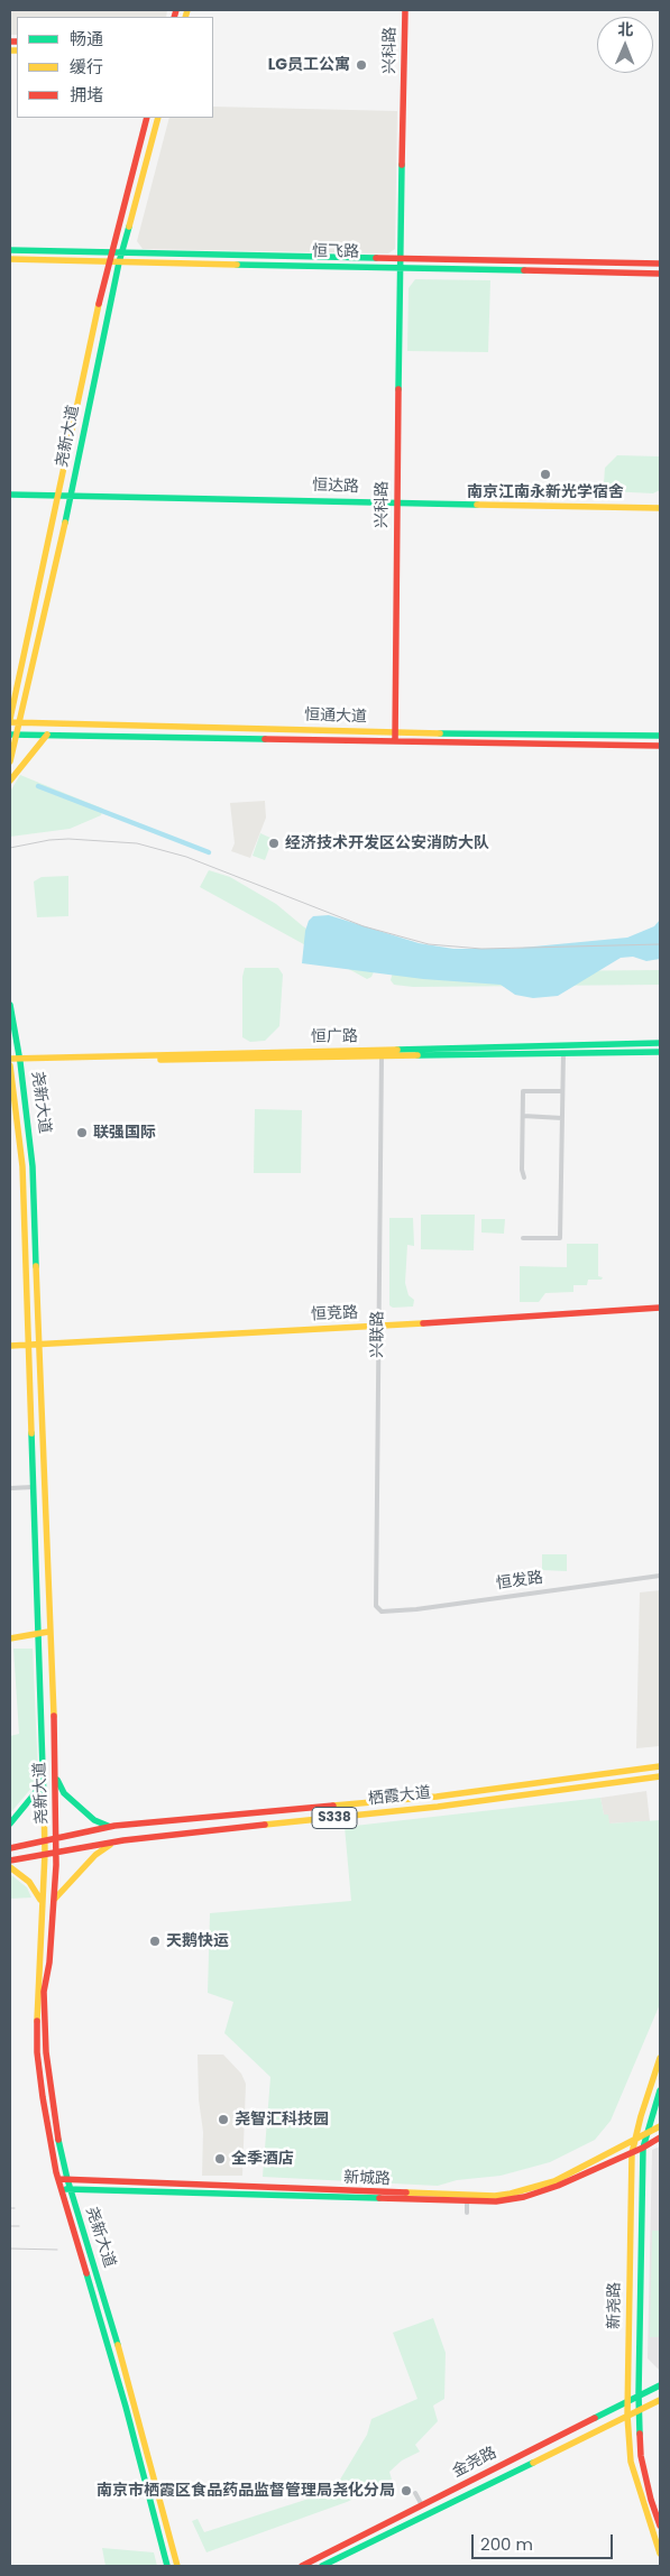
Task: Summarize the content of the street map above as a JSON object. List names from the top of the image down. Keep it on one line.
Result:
{"streets":{"main road":["兴科路","恒飞路","尧新大道","恒达路","恒通大道","恒广路","恒竞路","栖霞大道","S338","新城路","新尧路","金尧路"],"street":["兴联路","恒发路"]},"crossings":[["兴科路","恒飞路"],["兴科路","恒达路"],["兴科路","恒通大道"],["恒飞路","尧新大道"],["尧新大道","恒达路"],["尧新大道","恒通大道"],["尧新大道","恒广路"],["尧新大道","恒竞路"],["尧新大道","栖霞大道"],["尧新大道","新城路"],["恒广路","兴联路"],["恒竞路","兴联路"],["兴联路","恒发路"],["新城路","新尧路"],["新尧路","金尧路"]],"places":["LG员工公寓","南京江南永新光学宿舍","经济技术开发区公安消防大队","联强国际","天鹅快运","尧智汇科技园","全季酒店","南京市栖霞区食品药品监督管理局尧化分局"],"legend":["畅通","缓行","拥堵"],"scale_bar":"200 m","north":"top"}
